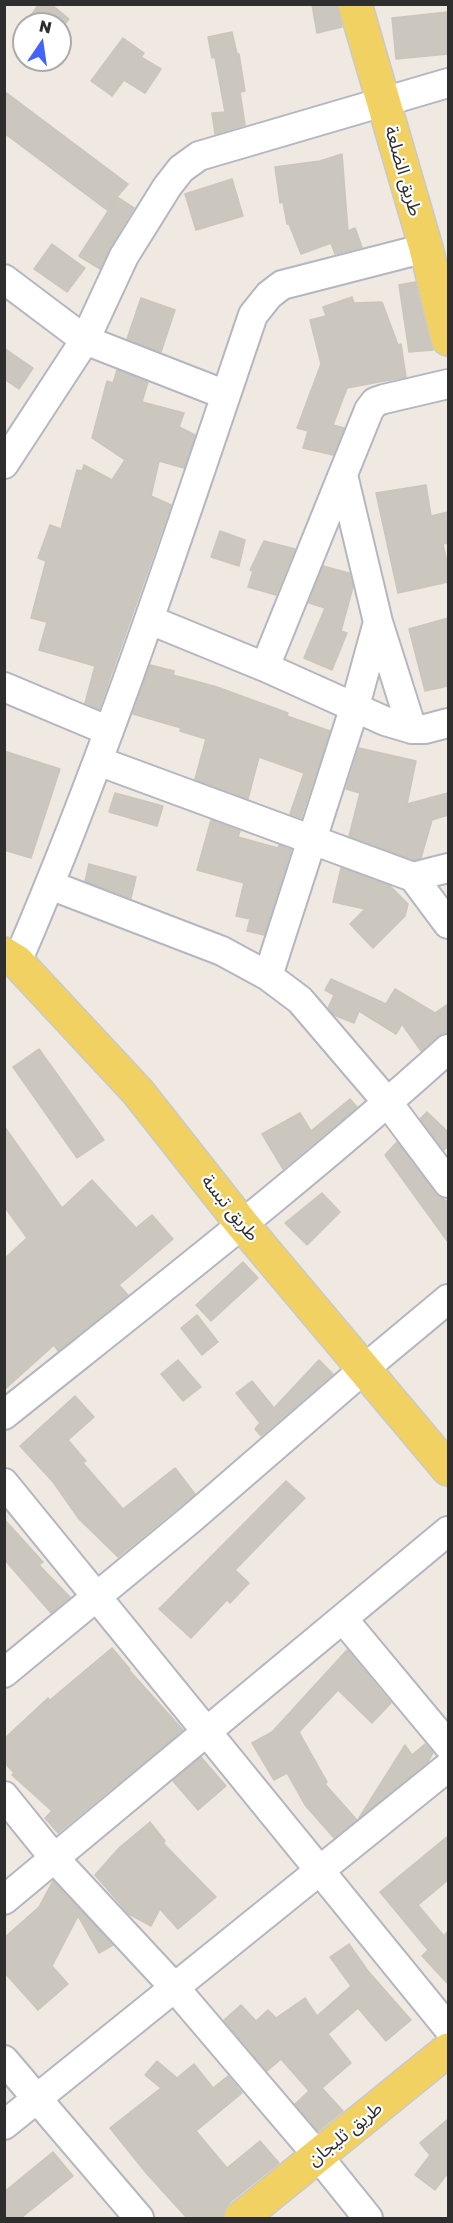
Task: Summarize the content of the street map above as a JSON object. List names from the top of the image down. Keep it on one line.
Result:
{"streets":{"main road":["طريق الضلعة","طريق تبسة","طريق ثليجان"]},"north":"top"}
